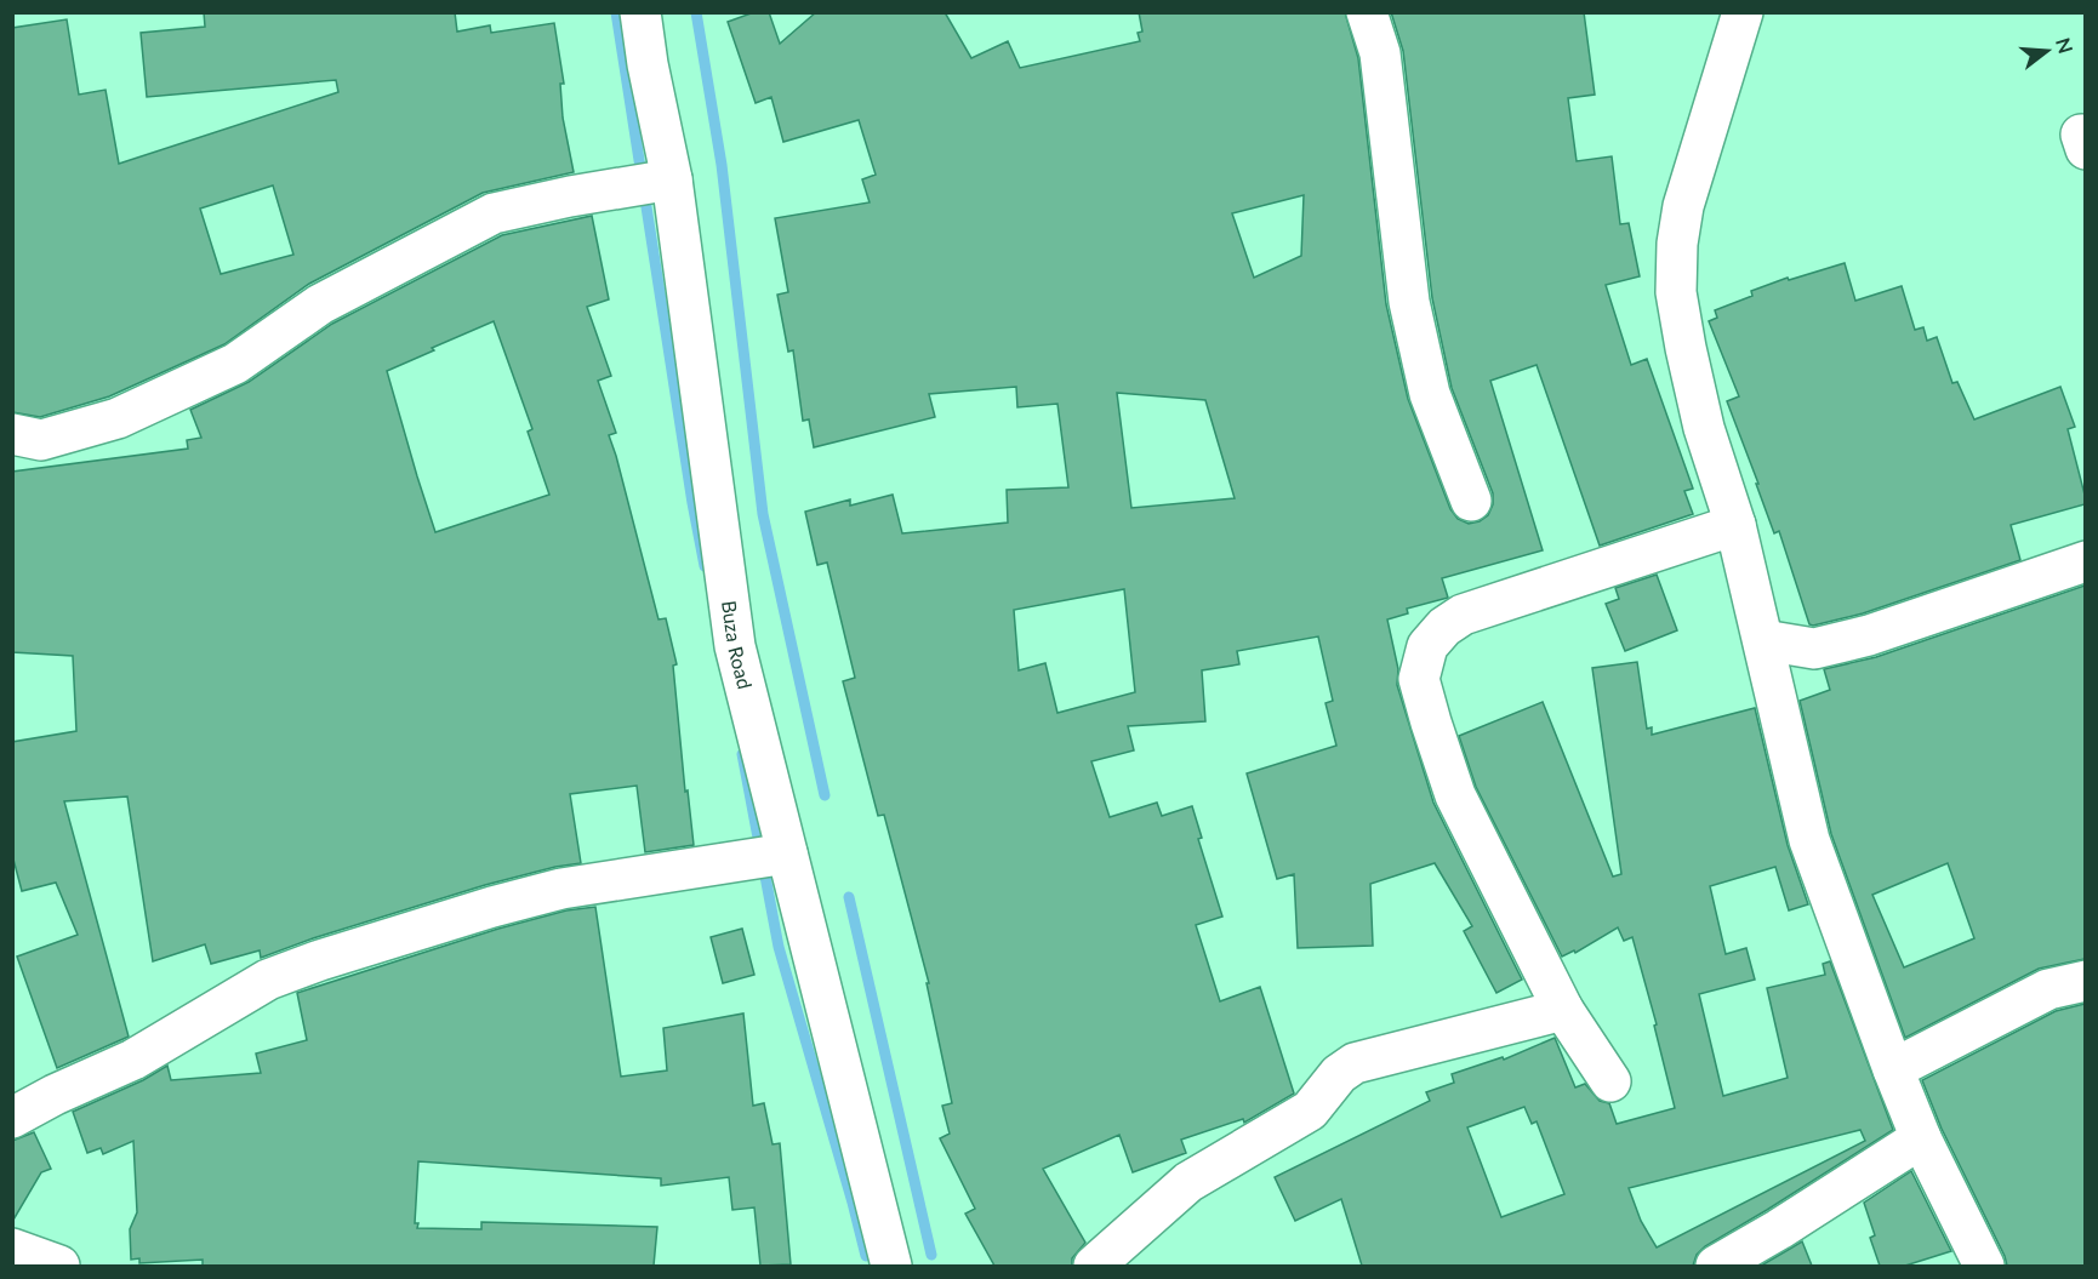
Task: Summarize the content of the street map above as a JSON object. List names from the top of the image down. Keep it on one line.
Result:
{"streets":{"street":["Buza Road"]},"north":"right"}
